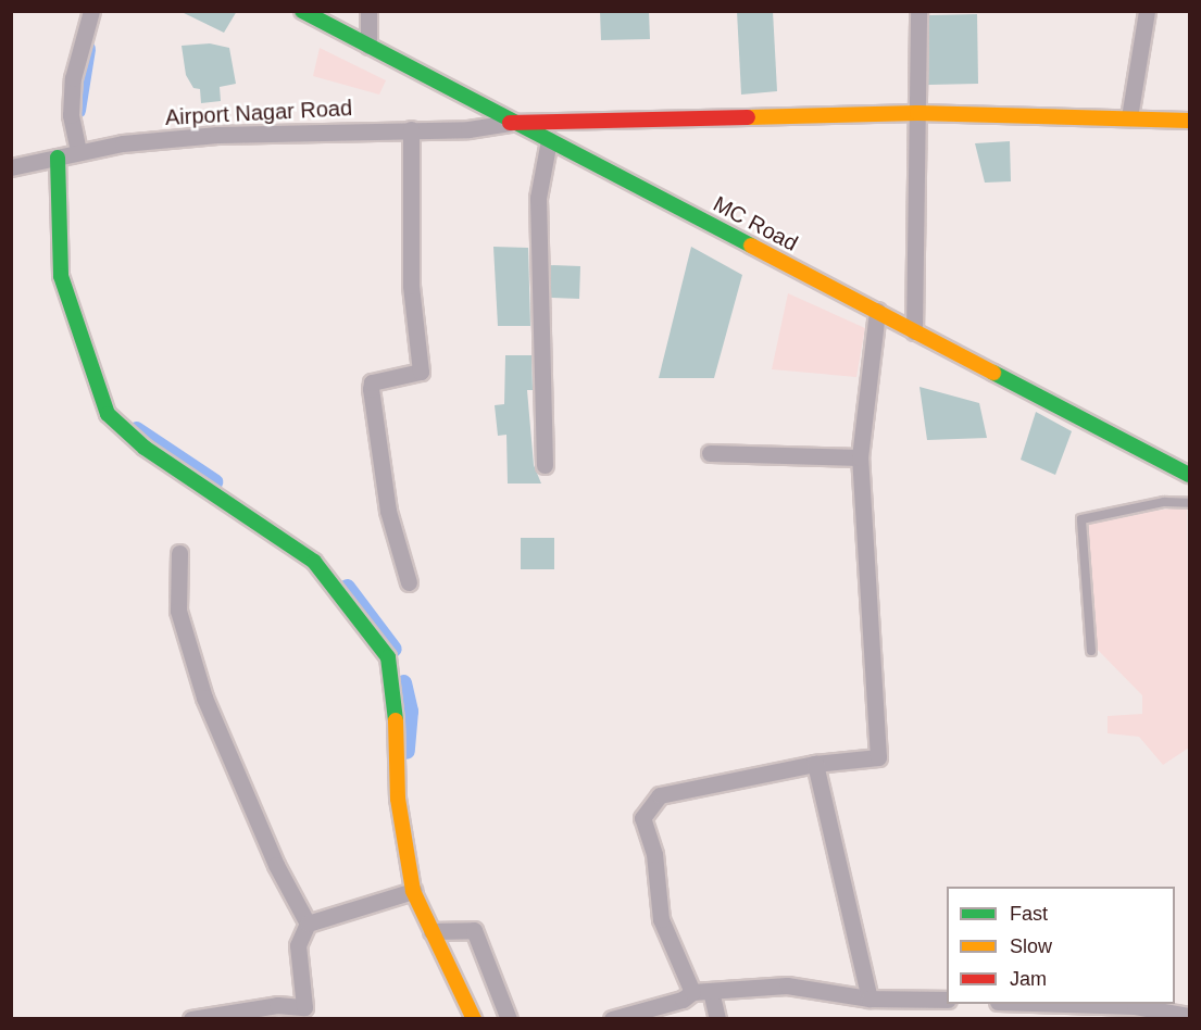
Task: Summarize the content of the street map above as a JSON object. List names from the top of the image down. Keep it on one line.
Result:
{"streets":{"main road":["MC Road"],"street":["Airport Nagar Road"]},"crossings":[["Airport Nagar Road","MC Road"]],"legend":["Fast","Slow","Jam"]}
